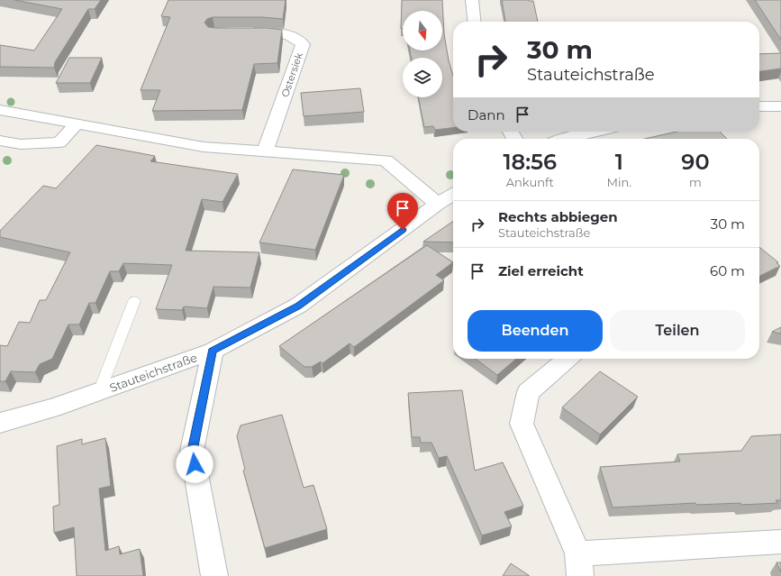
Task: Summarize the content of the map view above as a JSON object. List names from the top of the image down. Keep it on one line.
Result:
{"streets":{"street":["Ostersiek","Stauteichstraße"]},"north":"bottom","page":{"turn":["30 m","Stauteichstraße"],"then":"Dann","eta":["18:56","Ankunft","1","Min.","90","m"],"list":[{"name":"Rechts abbiegen","note":"Stauteichstraße","value":"30 m"},{"name":"Ziel erreicht","value":"60 m"}],"buttons":["Beenden","Teilen"]}}
